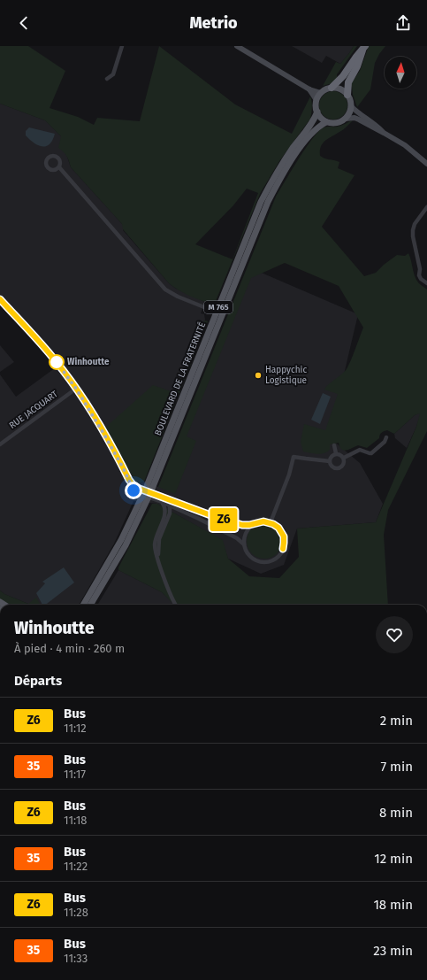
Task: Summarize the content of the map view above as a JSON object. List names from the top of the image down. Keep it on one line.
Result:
{"streets":{"main road":["M 765","BOULEVARD DE LA FRATERNITÉ"],"street":["RUE JACQUART"]},"places":["Winhoutte","Happychic Logistique"],"lines":["bus line Z6"],"north":"top","page":{"header":"Metrio","on_map":"Z6","heading":[["Winhoutte","À pied · 4 min · 260 m"],"Départs"],"list":[{"mark":"Z6","name":"Bus","note":"11:12","value":"2 min"},{"mark":"35","name":"Bus","note":"11:17","value":"7 min"},{"mark":"Z6","name":"Bus","note":"11:18","value":"8 min"},{"mark":"35","name":"Bus","note":"11:22","value":"12 min"},{"mark":"Z6","name":"Bus","note":"11:28","value":"18 min"},{"mark":"35","name":"Bus","note":"11:33","value":"23 min"}]}}
